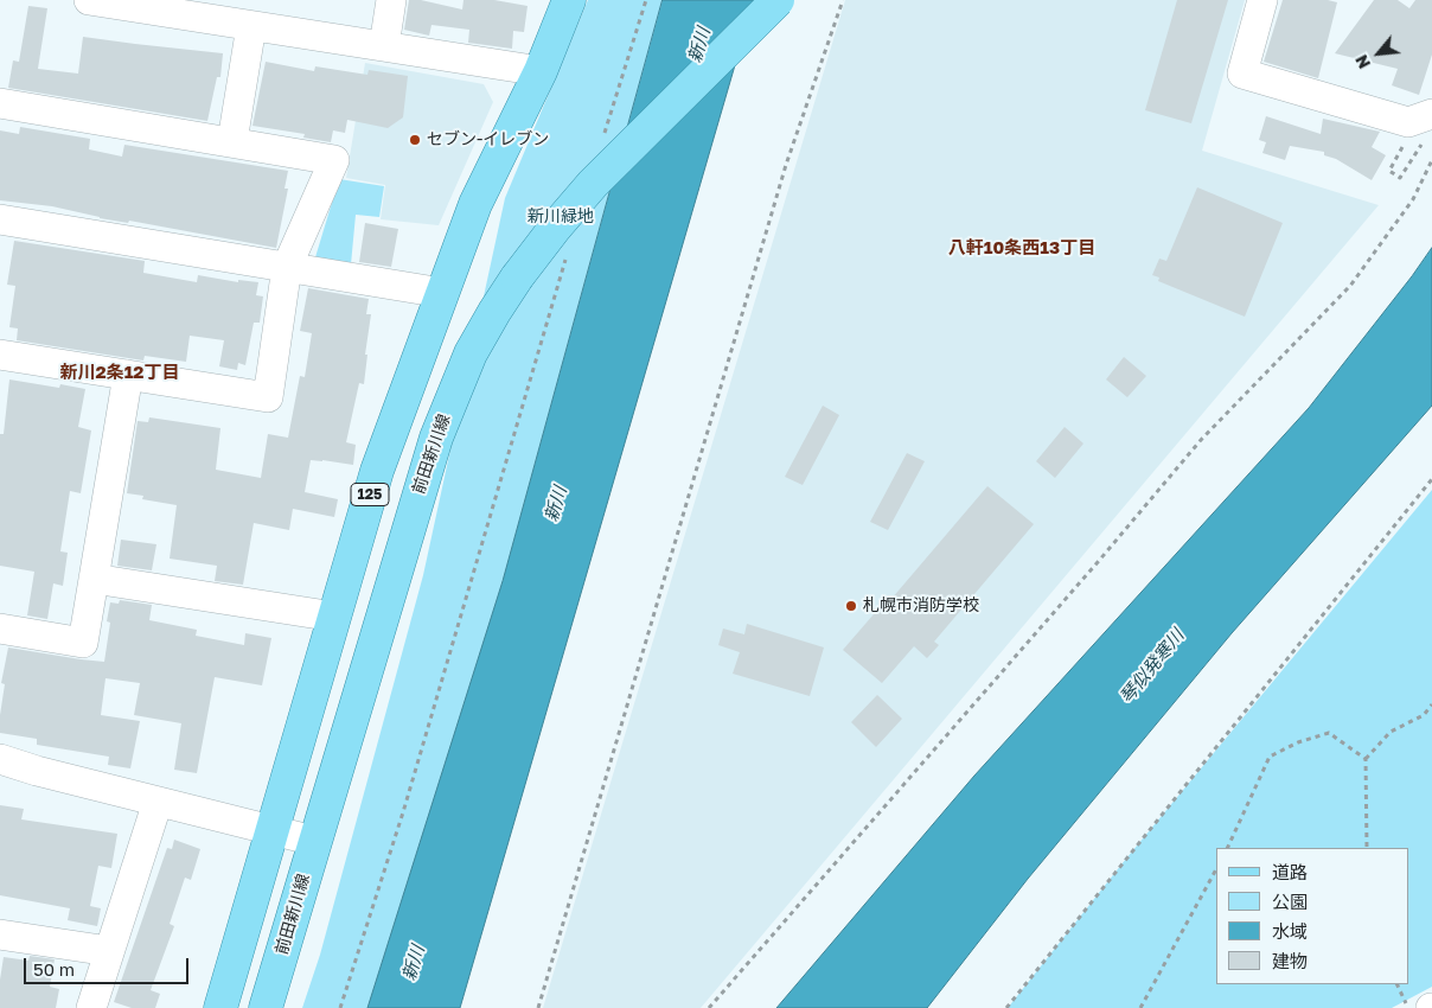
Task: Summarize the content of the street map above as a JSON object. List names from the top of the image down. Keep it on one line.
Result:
{"streets":{"main road":["前田新川線","125"]},"districts":["八軒10条西13丁目","新川2条12丁目"],"water":["新川","琴似発寒川"],"parks":["新川緑地"],"places":["セブン-イレブン","札幌市消防学校"],"legend":["道路","公園","水域","建物"],"scale_bar":"50 m","north":"bottom left"}
